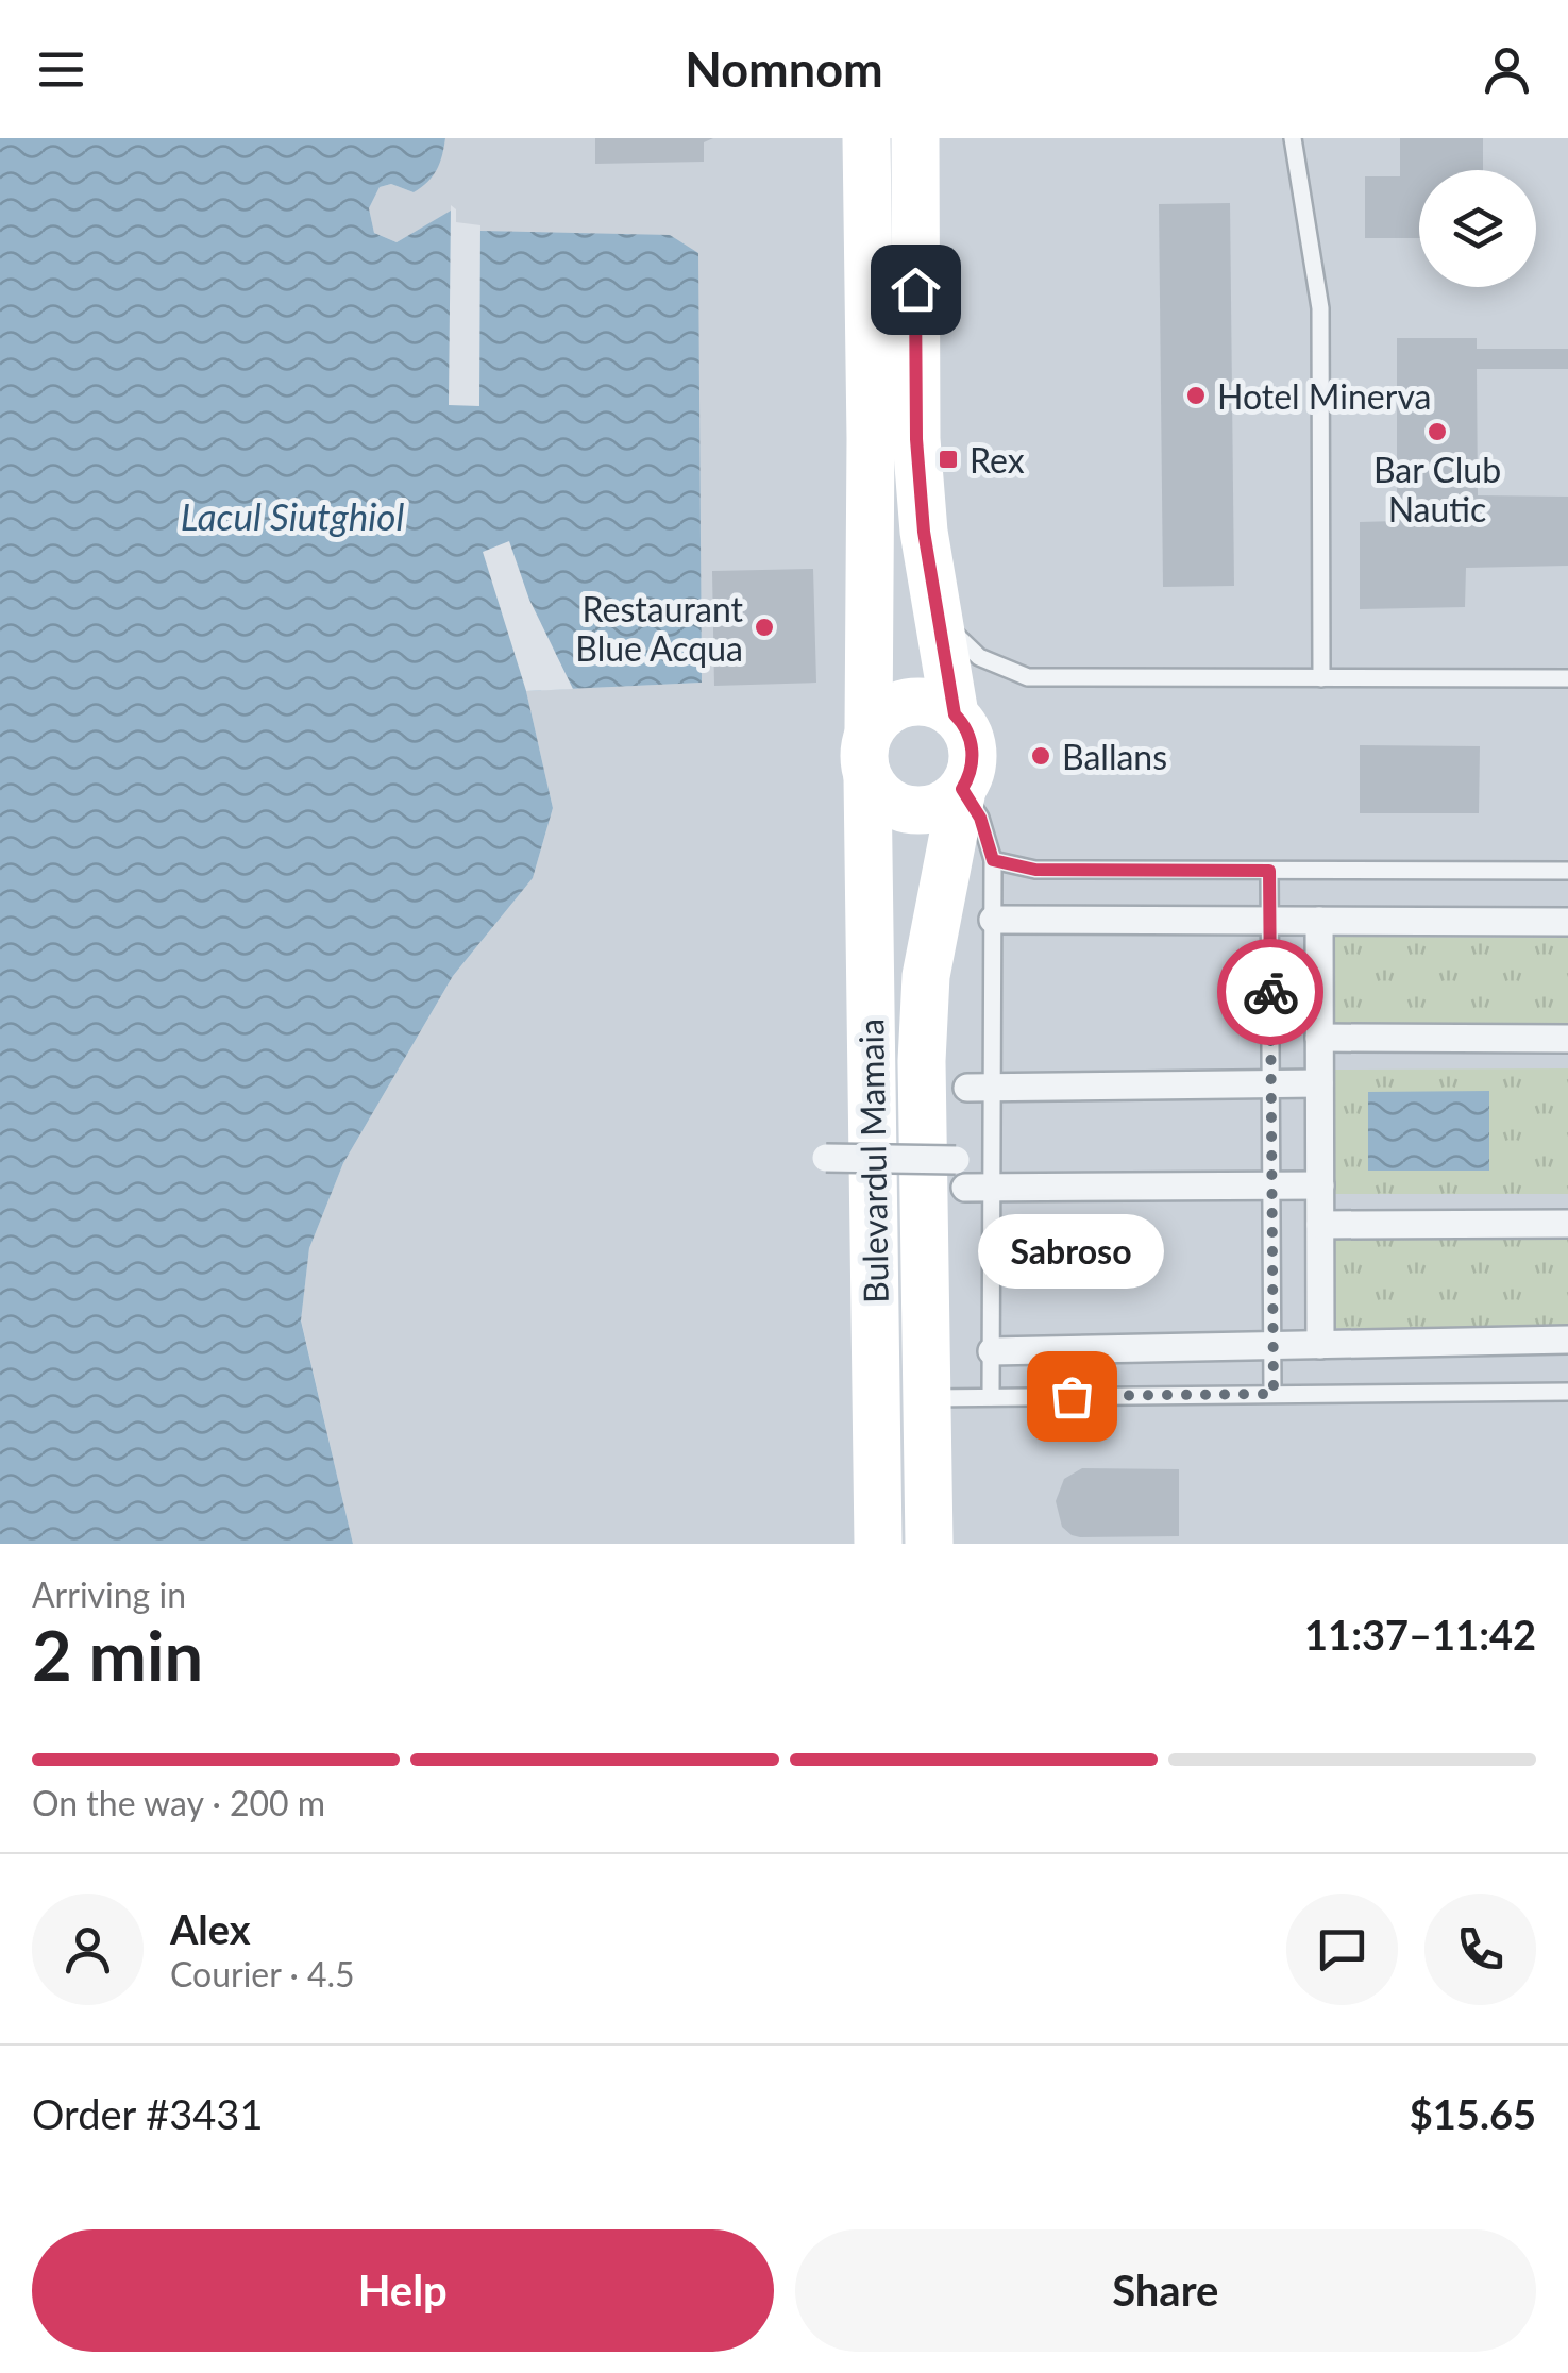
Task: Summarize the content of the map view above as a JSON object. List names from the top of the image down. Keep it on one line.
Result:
{"streets":{"main road":["Bulevardul Mamaia"]},"water":["Lacul Siutghiol"],"places":{"other":["Hotel Minerva","Bar Club Nautic","Restaurant Blue Acqua","Ballans","Sabroso"],"transit":["Rex"]},"page":{"header":"Nomnom","bubble":"Sabroso","heading":["2 min","Arriving in","11:37–11:42"],"panel":["Alex","Courier · 4.5","Order #3431","$15.65"],"bar":"On the way · 200 m","buttons":["Help","Share"]}}
